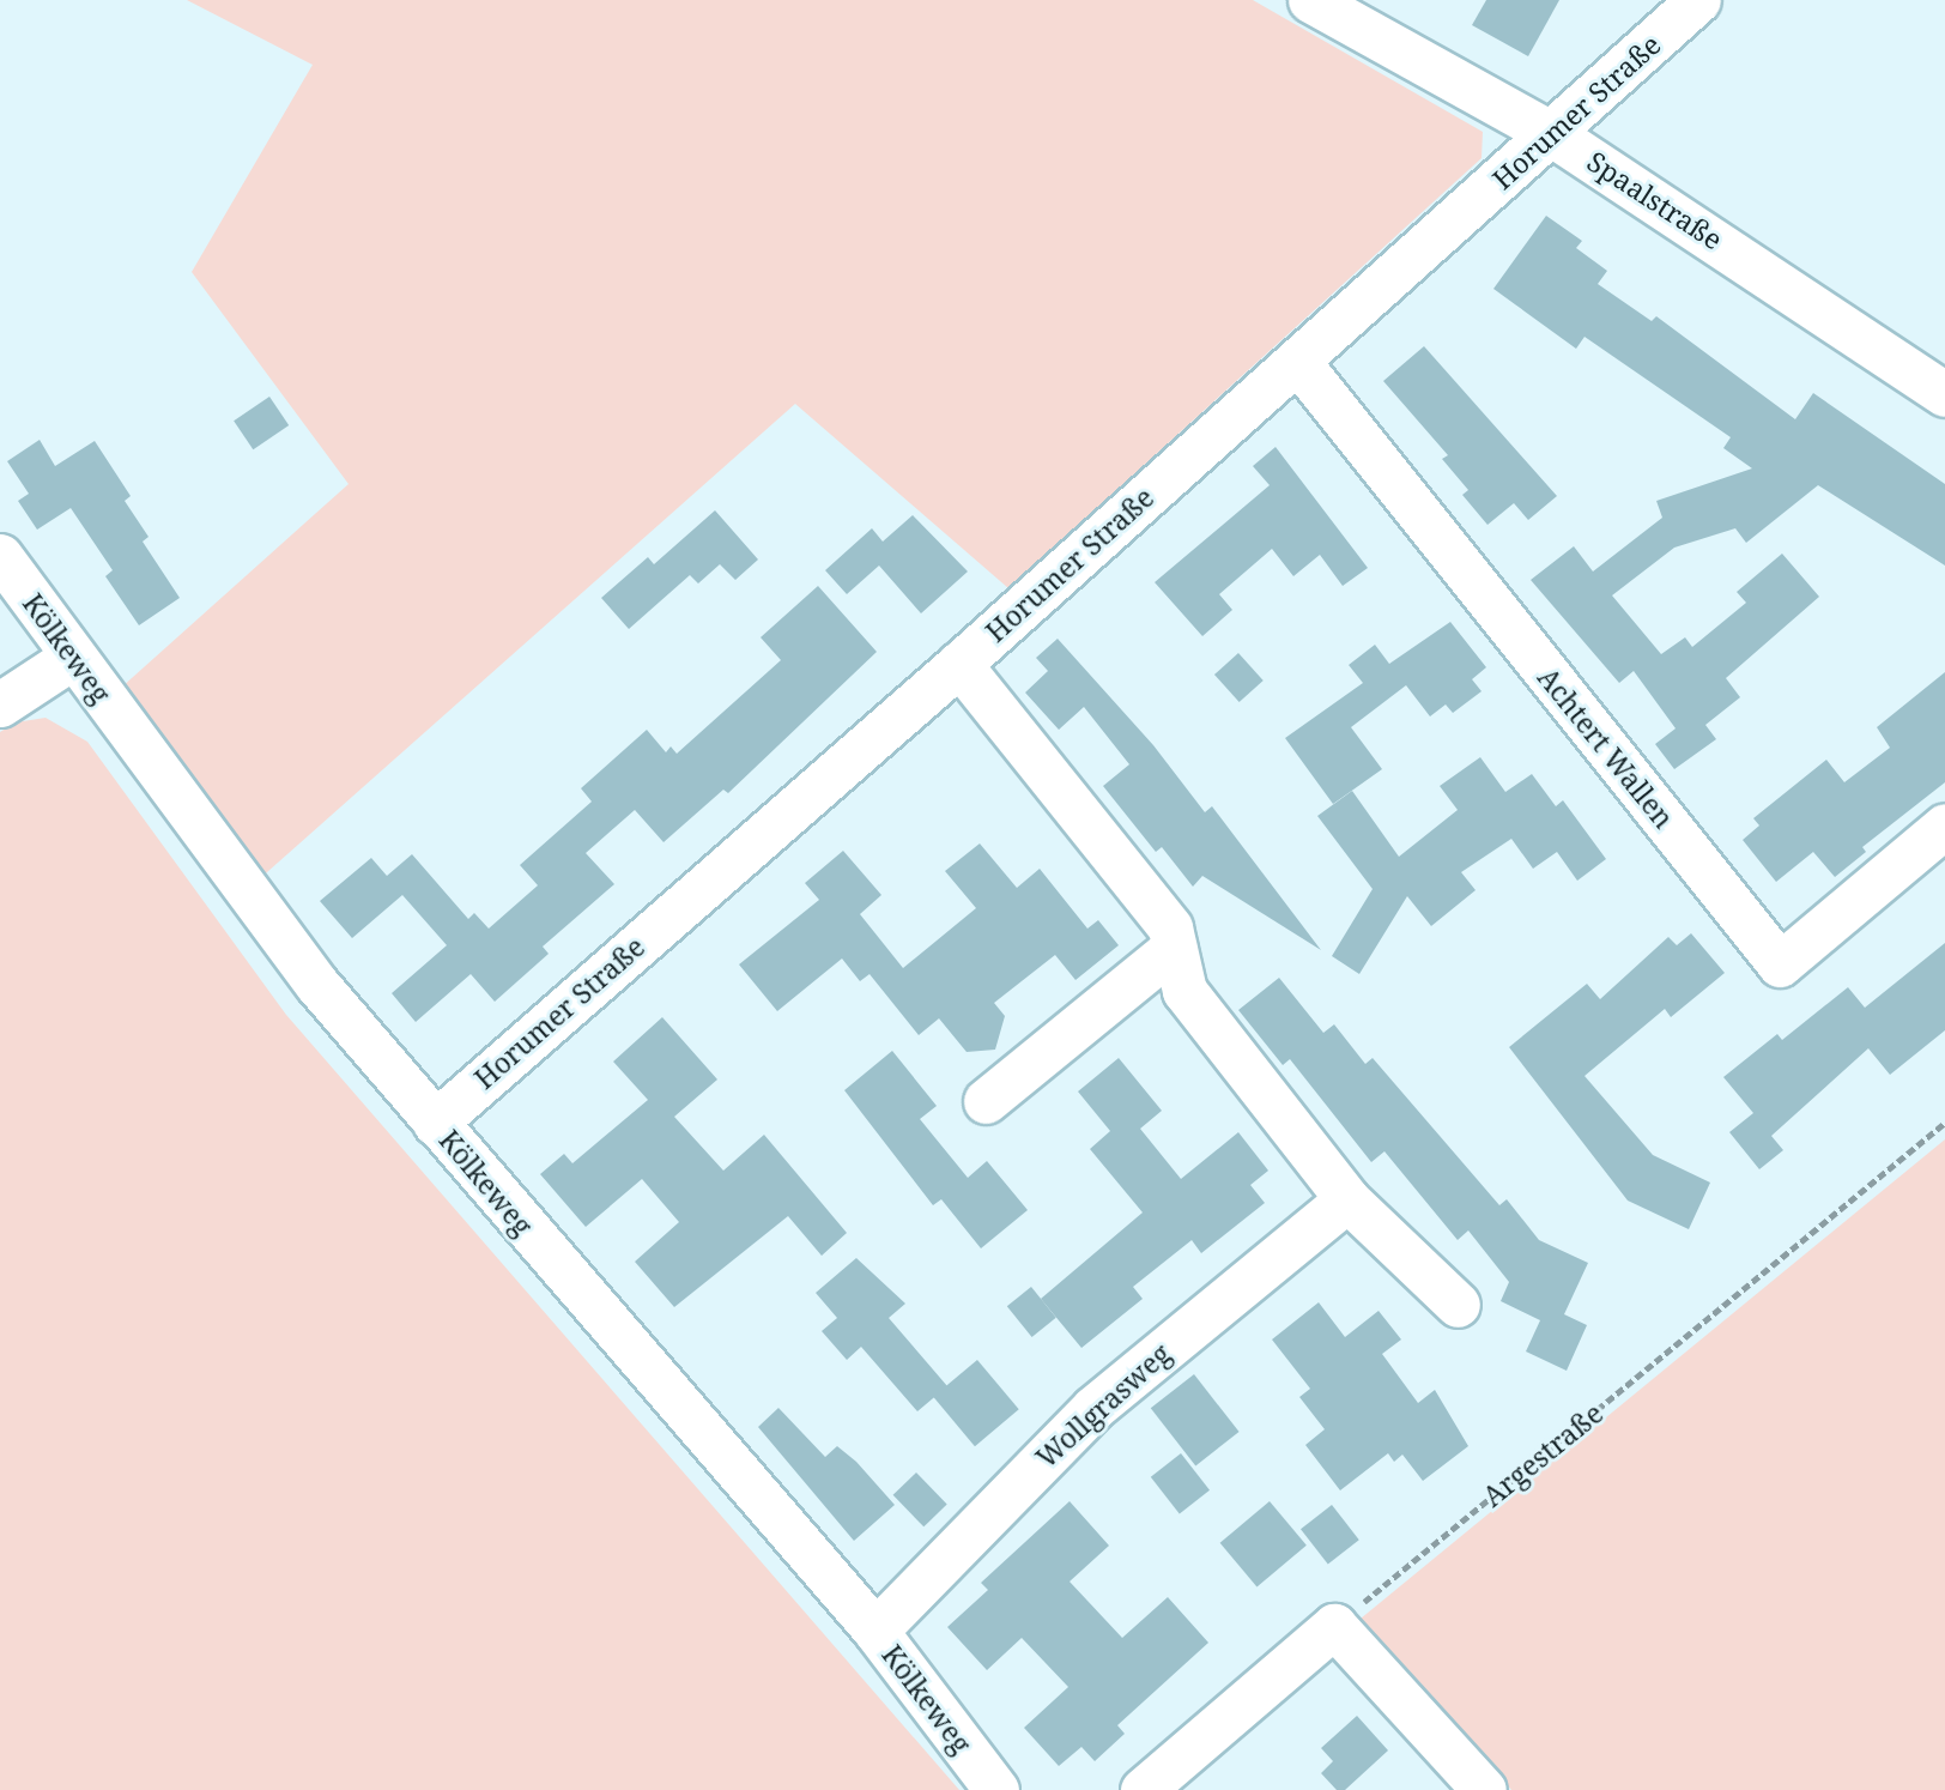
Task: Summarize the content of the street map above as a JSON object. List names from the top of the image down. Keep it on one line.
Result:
{"streets":{"street":["Horumer Straße","Spaalstraße","Kölkeweg","Achtert Wallen","Wollgrasweg"],"path":["Argestraße"]},"crossings":[["Horumer Straße","Spaalstraße"],["Horumer Straße","Kölkeweg"],["Horumer Straße","Achtert Wallen"],["Kölkeweg","Wollgrasweg"]]}
